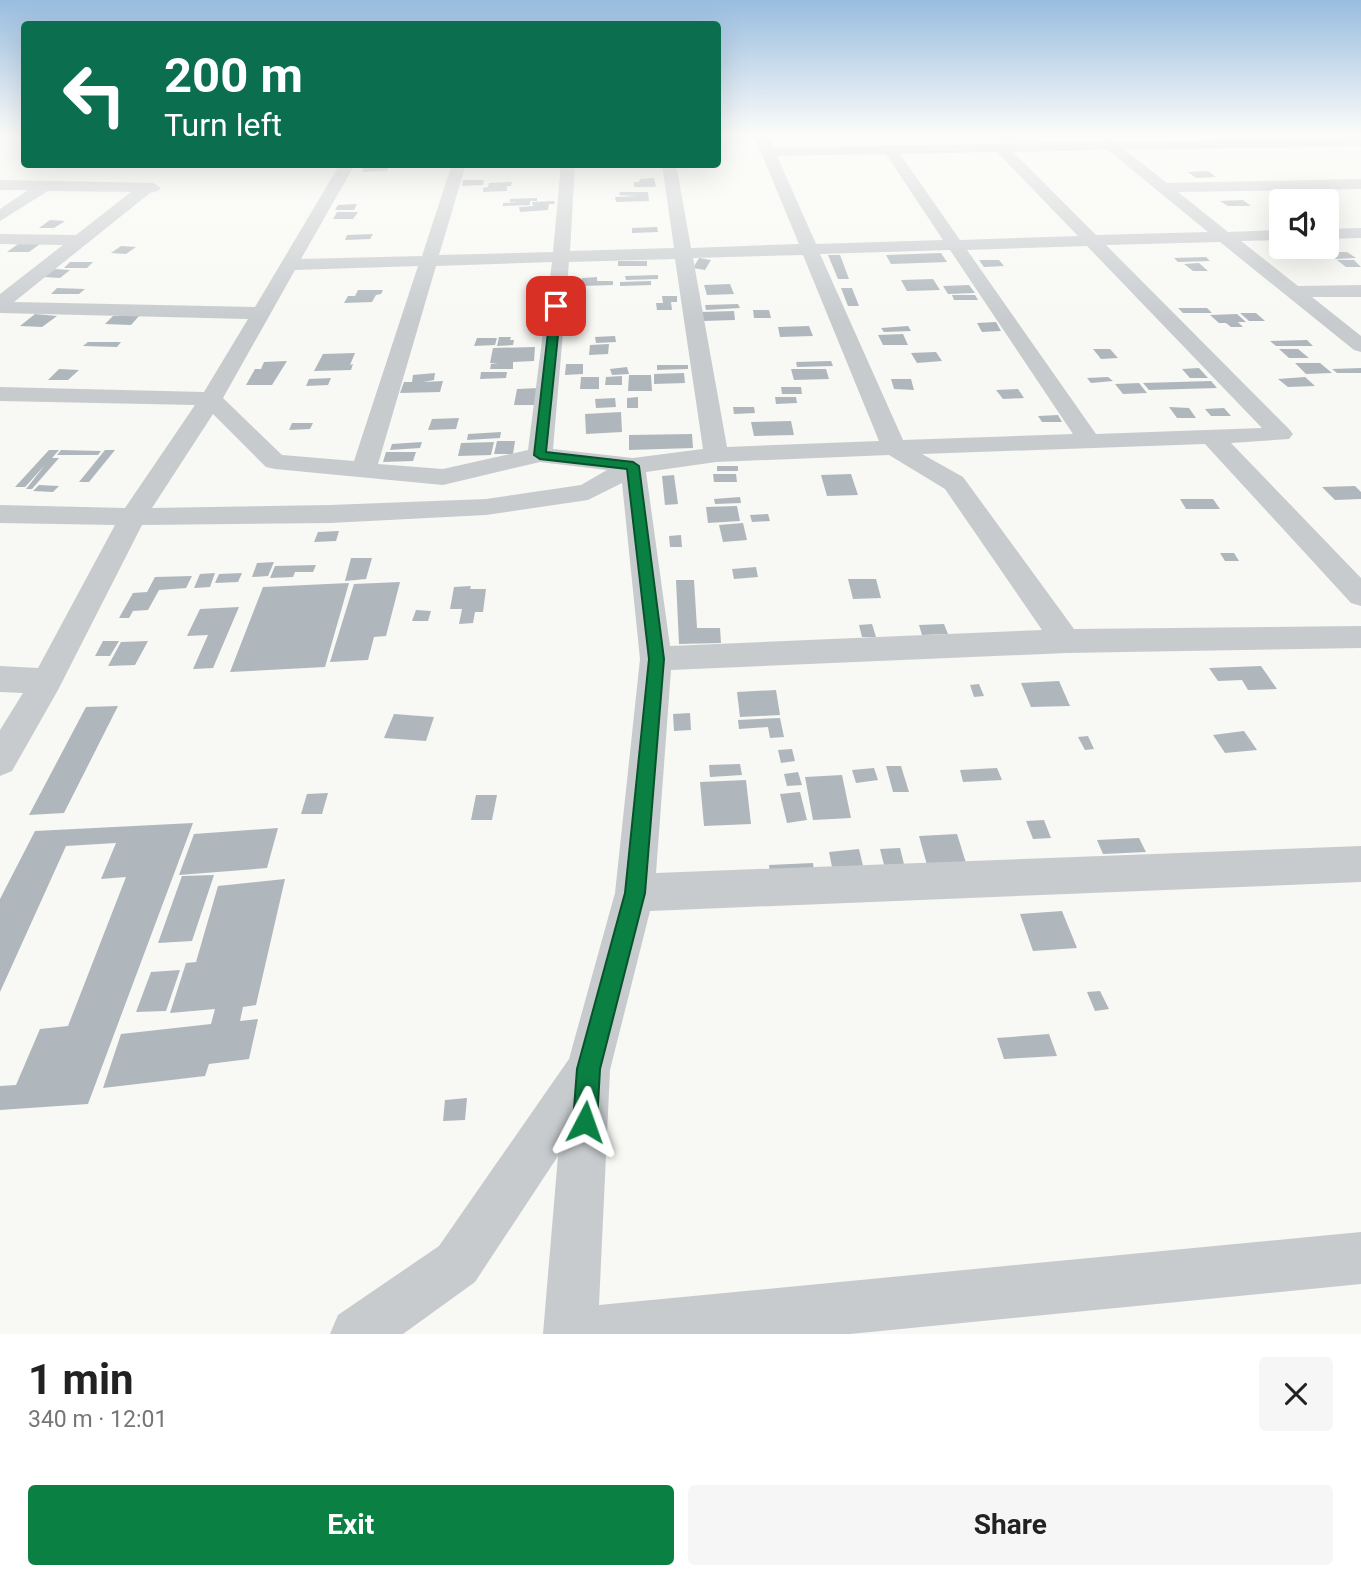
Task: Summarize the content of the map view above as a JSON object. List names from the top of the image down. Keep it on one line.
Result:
{"page":{"turn":["200 m","Turn left"],"heading":["1 min","340 m · 12:01"],"buttons":["Exit","Share"]}}
